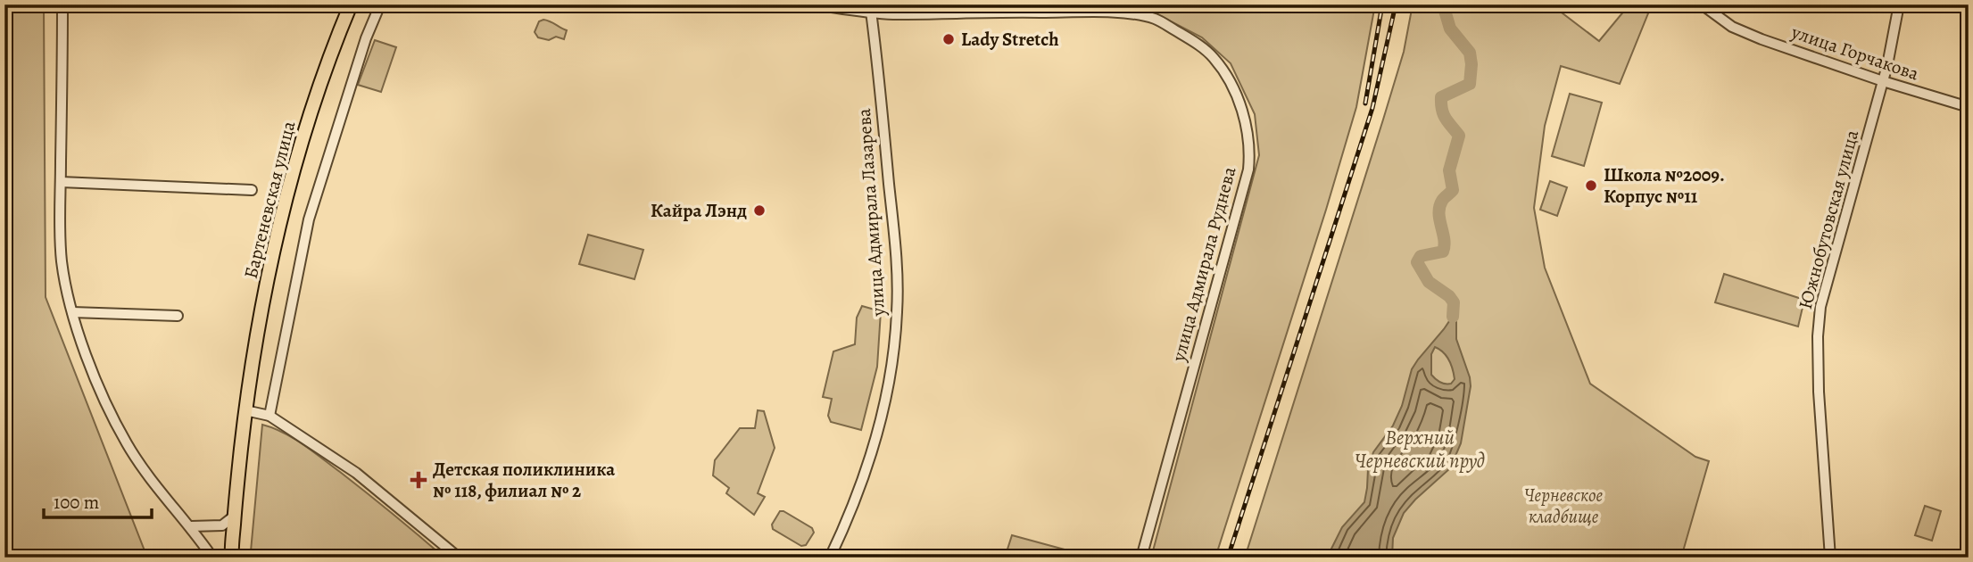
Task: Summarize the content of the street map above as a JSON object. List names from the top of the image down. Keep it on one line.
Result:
{"streets":{"main road":["Бартеневская улица"],"street":["улица Горчакова","улица Адмирала Лазарева","Южнобутовская улица","улица Адмирала Руднева"]},"crossings":[["улица Горчакова","Южнобутовская улица"],["улица Адмирала Лазарева","улица Адмирала Руднева"]],"water":["Верхний Черневский пруд"],"parks":["Черневское кладбище"],"places":{"other":["Lady Stretch","Школа №2009. Корпус №11","Кайра Лэнд"],"health":["Детская поликлиника № 118, филиал № 2"]},"scale_bar":"100 m"}
